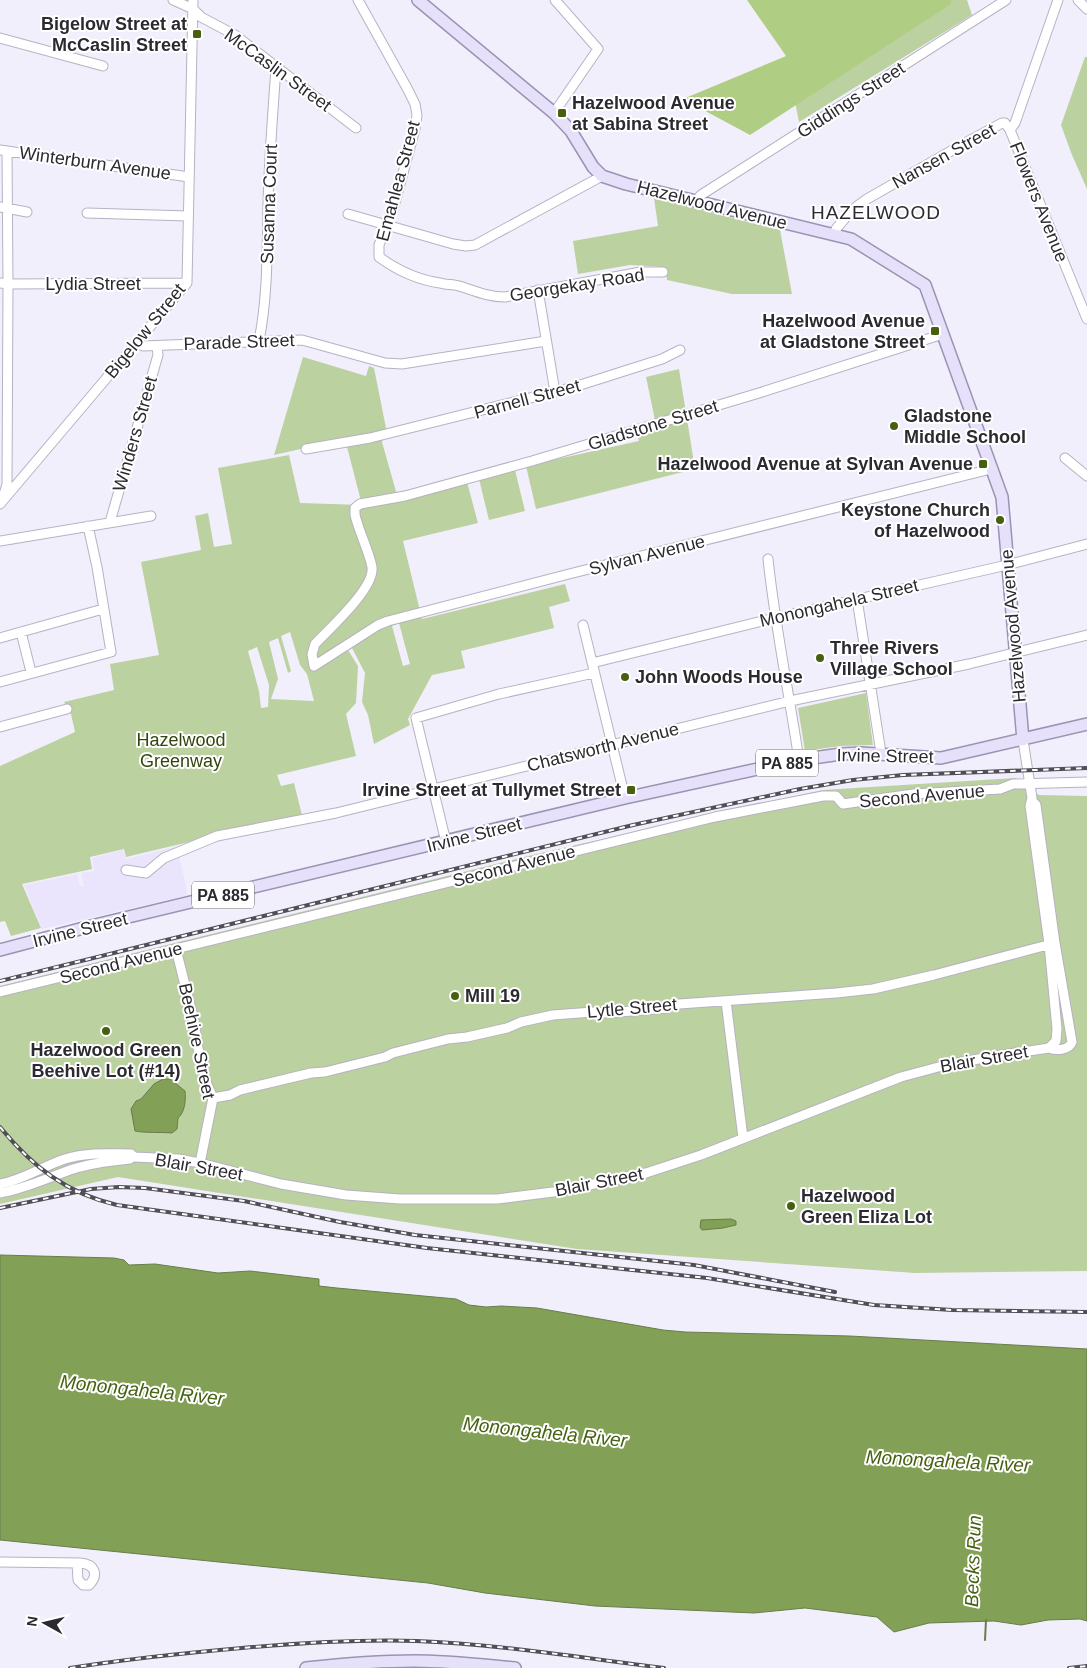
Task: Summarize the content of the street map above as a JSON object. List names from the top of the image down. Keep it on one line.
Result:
{"streets":{"main road":["Hazelwood Avenue","Irvine Street","PA 885"],"street":["McCaslin Street","Giddings Street","Nansen Street","Winterburn Avenue","Emahlea Street","Flowers Avenue","Susanna Court","Lydia Street","Georgekay Road","Bigelow Street","Parade Street","Parnell Street","Gladstone Street","Winders Street","Sylvan Avenue","Monongahela Street","Chatsworth Avenue","Second Avenue","Lytle Street","Beehive Street","Blair Street"]},"crossings":[["McCaslin Street","Susanna Court"],["McCaslin Street","Bigelow Street"],["Giddings Street","Hazelwood Avenue"],["Nansen Street","Flowers Avenue"],["Nansen Street","Hazelwood Avenue"],["Winterburn Avenue","Bigelow Street"],["Emahlea Street","Georgekay Road"],["Susanna Court","Parade Street"],["Hazelwood Avenue","Gladstone Street"],["Hazelwood Avenue","Sylvan Avenue"],["Hazelwood Avenue","Monongahela Street"],["Hazelwood Avenue","Chatsworth Avenue"],["Hazelwood Avenue","Irvine Street"],["Hazelwood Avenue","PA 885"],["Hazelwood Avenue","Second Avenue"],["Hazelwood Avenue","Lytle Street"],["Hazelwood Avenue","Blair Street"],["Lydia Street","Bigelow Street"],["Bigelow Street","Parade Street"],["Parade Street","Winders Street"],["Gladstone Street","Sylvan Avenue"],["Irvine Street","PA 885"],["Second Avenue","Beehive Street"],["Lytle Street","Beehive Street"],["Beehive Street","Blair Street"]],"districts":["HAZELWOOD"],"water":["Monongahela River","Becks Run"],"parks":["Hazelwood Greenway"],"places":{"transit":["Bigelow Street at McCaslin Street","Hazelwood Avenue at Sabina Street","Hazelwood Avenue at Gladstone Street","Hazelwood Avenue at Sylvan Avenue","Irvine Street at Tullymet Street"],"other":["Gladstone Middle School","Keystone Church of Hazelwood","Three Rivers Village School","John Woods House","Mill 19","Hazelwood Green Beehive Lot (#14)","Hazelwood Green Eliza Lot"]},"north":"left"}
